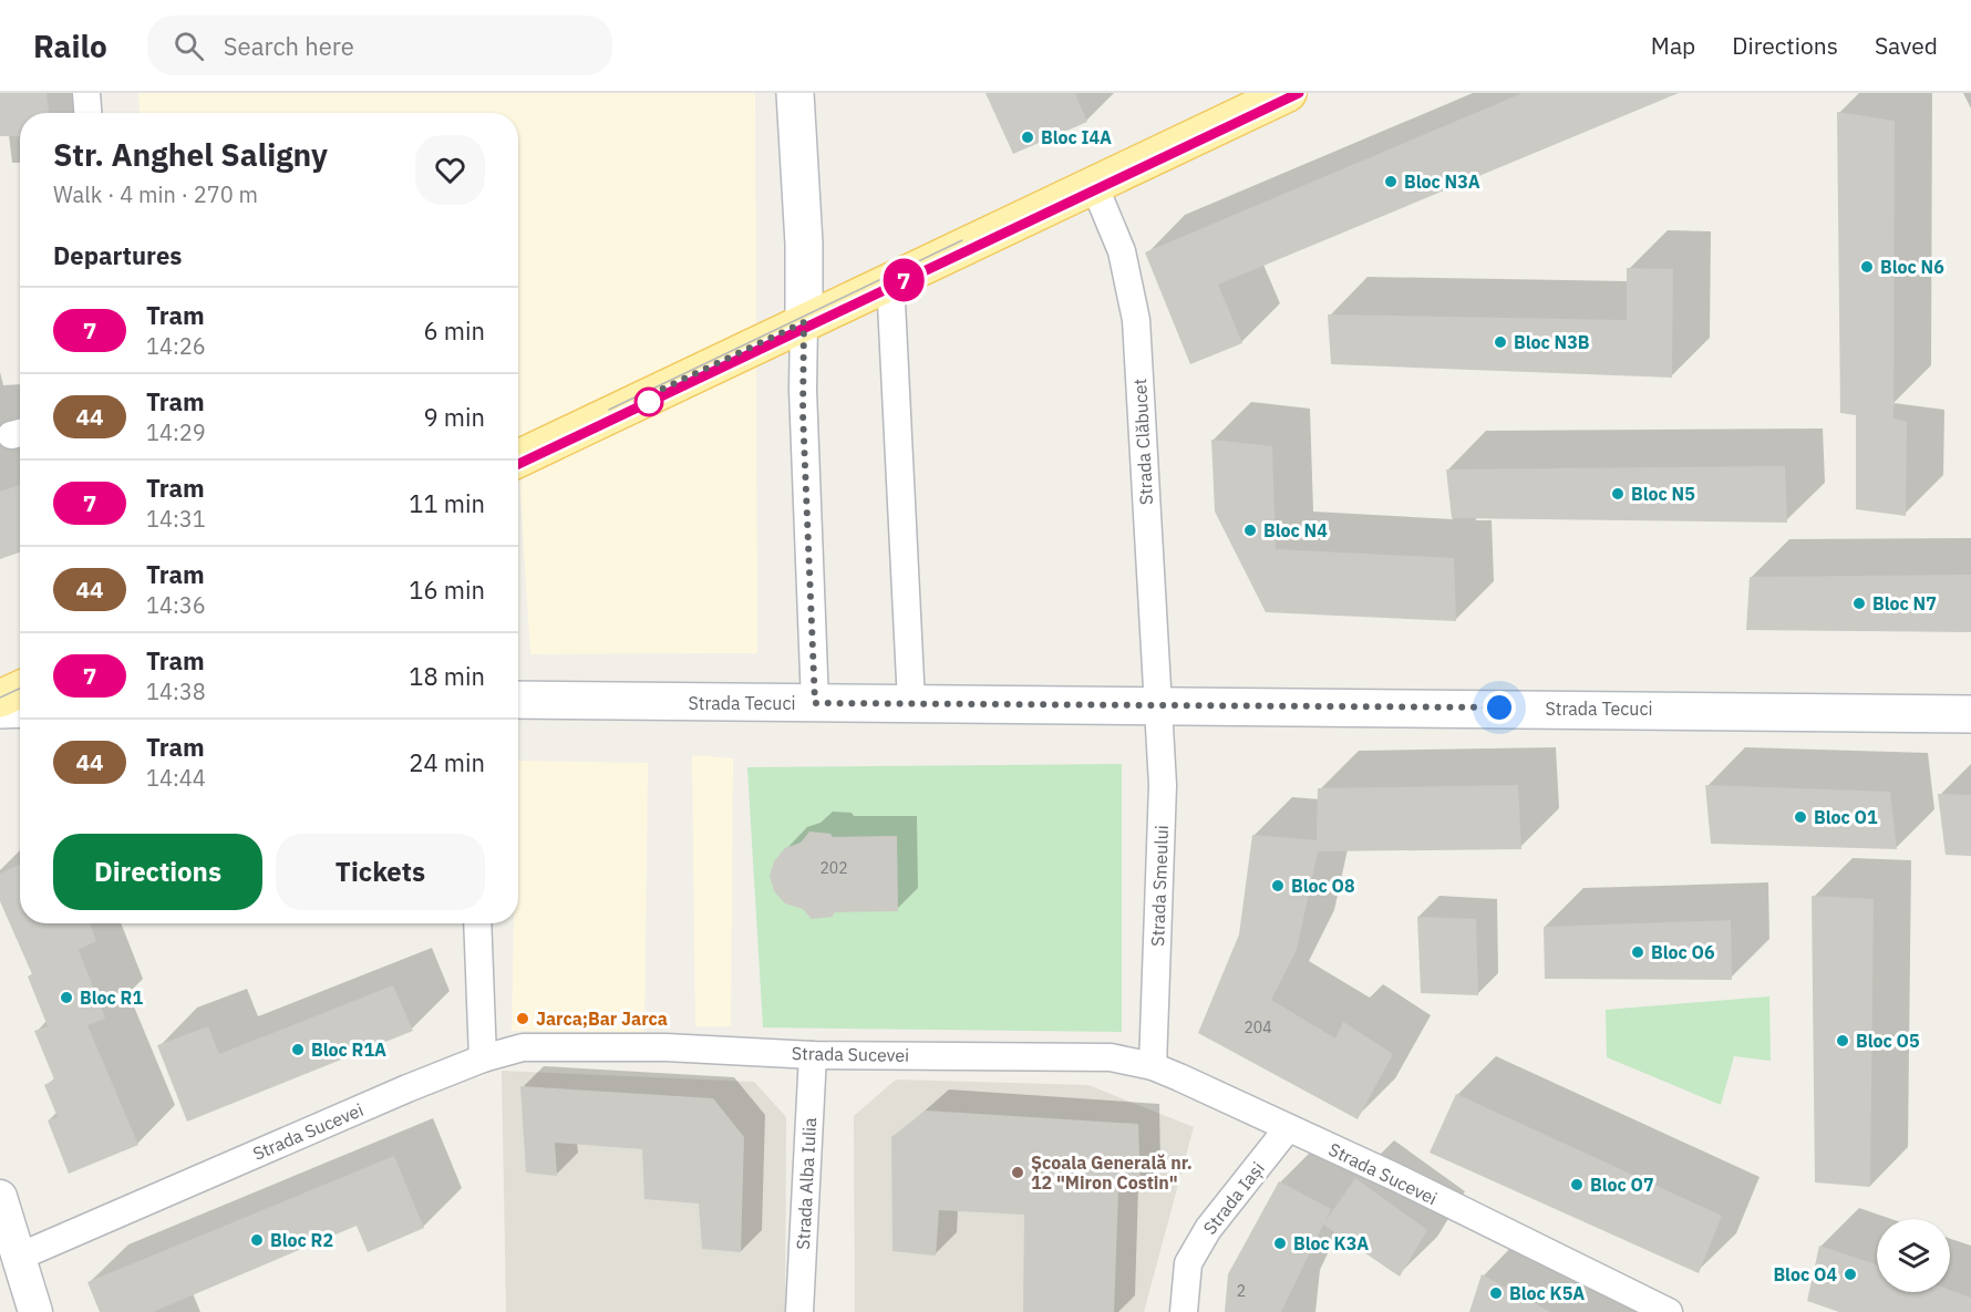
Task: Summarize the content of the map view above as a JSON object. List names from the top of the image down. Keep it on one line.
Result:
{"streets":{"main road":["Strada Tecuci"],"street":["Strada Clăbucet","Strada Smeului","Strada Sucevei","Strada Alba Iulia","Strada Iași"]},"crossings":[["Strada Clăbucet","Strada Tecuci"],["Strada Clăbucet","Strada Smeului"],["Strada Tecuci","Strada Smeului"],["Strada Smeului","Strada Sucevei"],["Strada Sucevei","Strada Alba Iulia"],["Strada Sucevei","Strada Iași"]],"places":["Bloc I4A","Bloc N3A","Bloc N6","Bloc N3B","Bloc N5","Bloc N4","Bloc N7","Bloc O1","Bloc O8","Bloc O6","Bloc R1","Jarca;Bar Jarca","Bloc O5","Bloc R1A","Școala Generală nr. 12 \"Miron Costin\"","Bloc O7","Bloc R2","Bloc K3A","Bloc O4","Bloc K5A"],"lines":["tram line 7"],"house_numbers":["202","204","2"],"page":{"header":"Railo","search":"Search here","nav":["Map","Directions","Saved"],"on_map":"7","heading":[["Str. Anghel Saligny","Walk · 4 min · 270 m"],"Departures"],"list":[{"mark":"7","name":"Tram","note":"14:26","value":"6 min"},{"mark":"44","name":"Tram","note":"14:29","value":"9 min"},{"mark":"7","name":"Tram","note":"14:31","value":"11 min"},{"mark":"44","name":"Tram","note":"14:36","value":"16 min"},{"mark":"7","name":"Tram","note":"14:38","value":"18 min"},{"mark":"44","name":"Tram","note":"14:44","value":"24 min"}],"buttons":["Directions","Tickets"]}}
